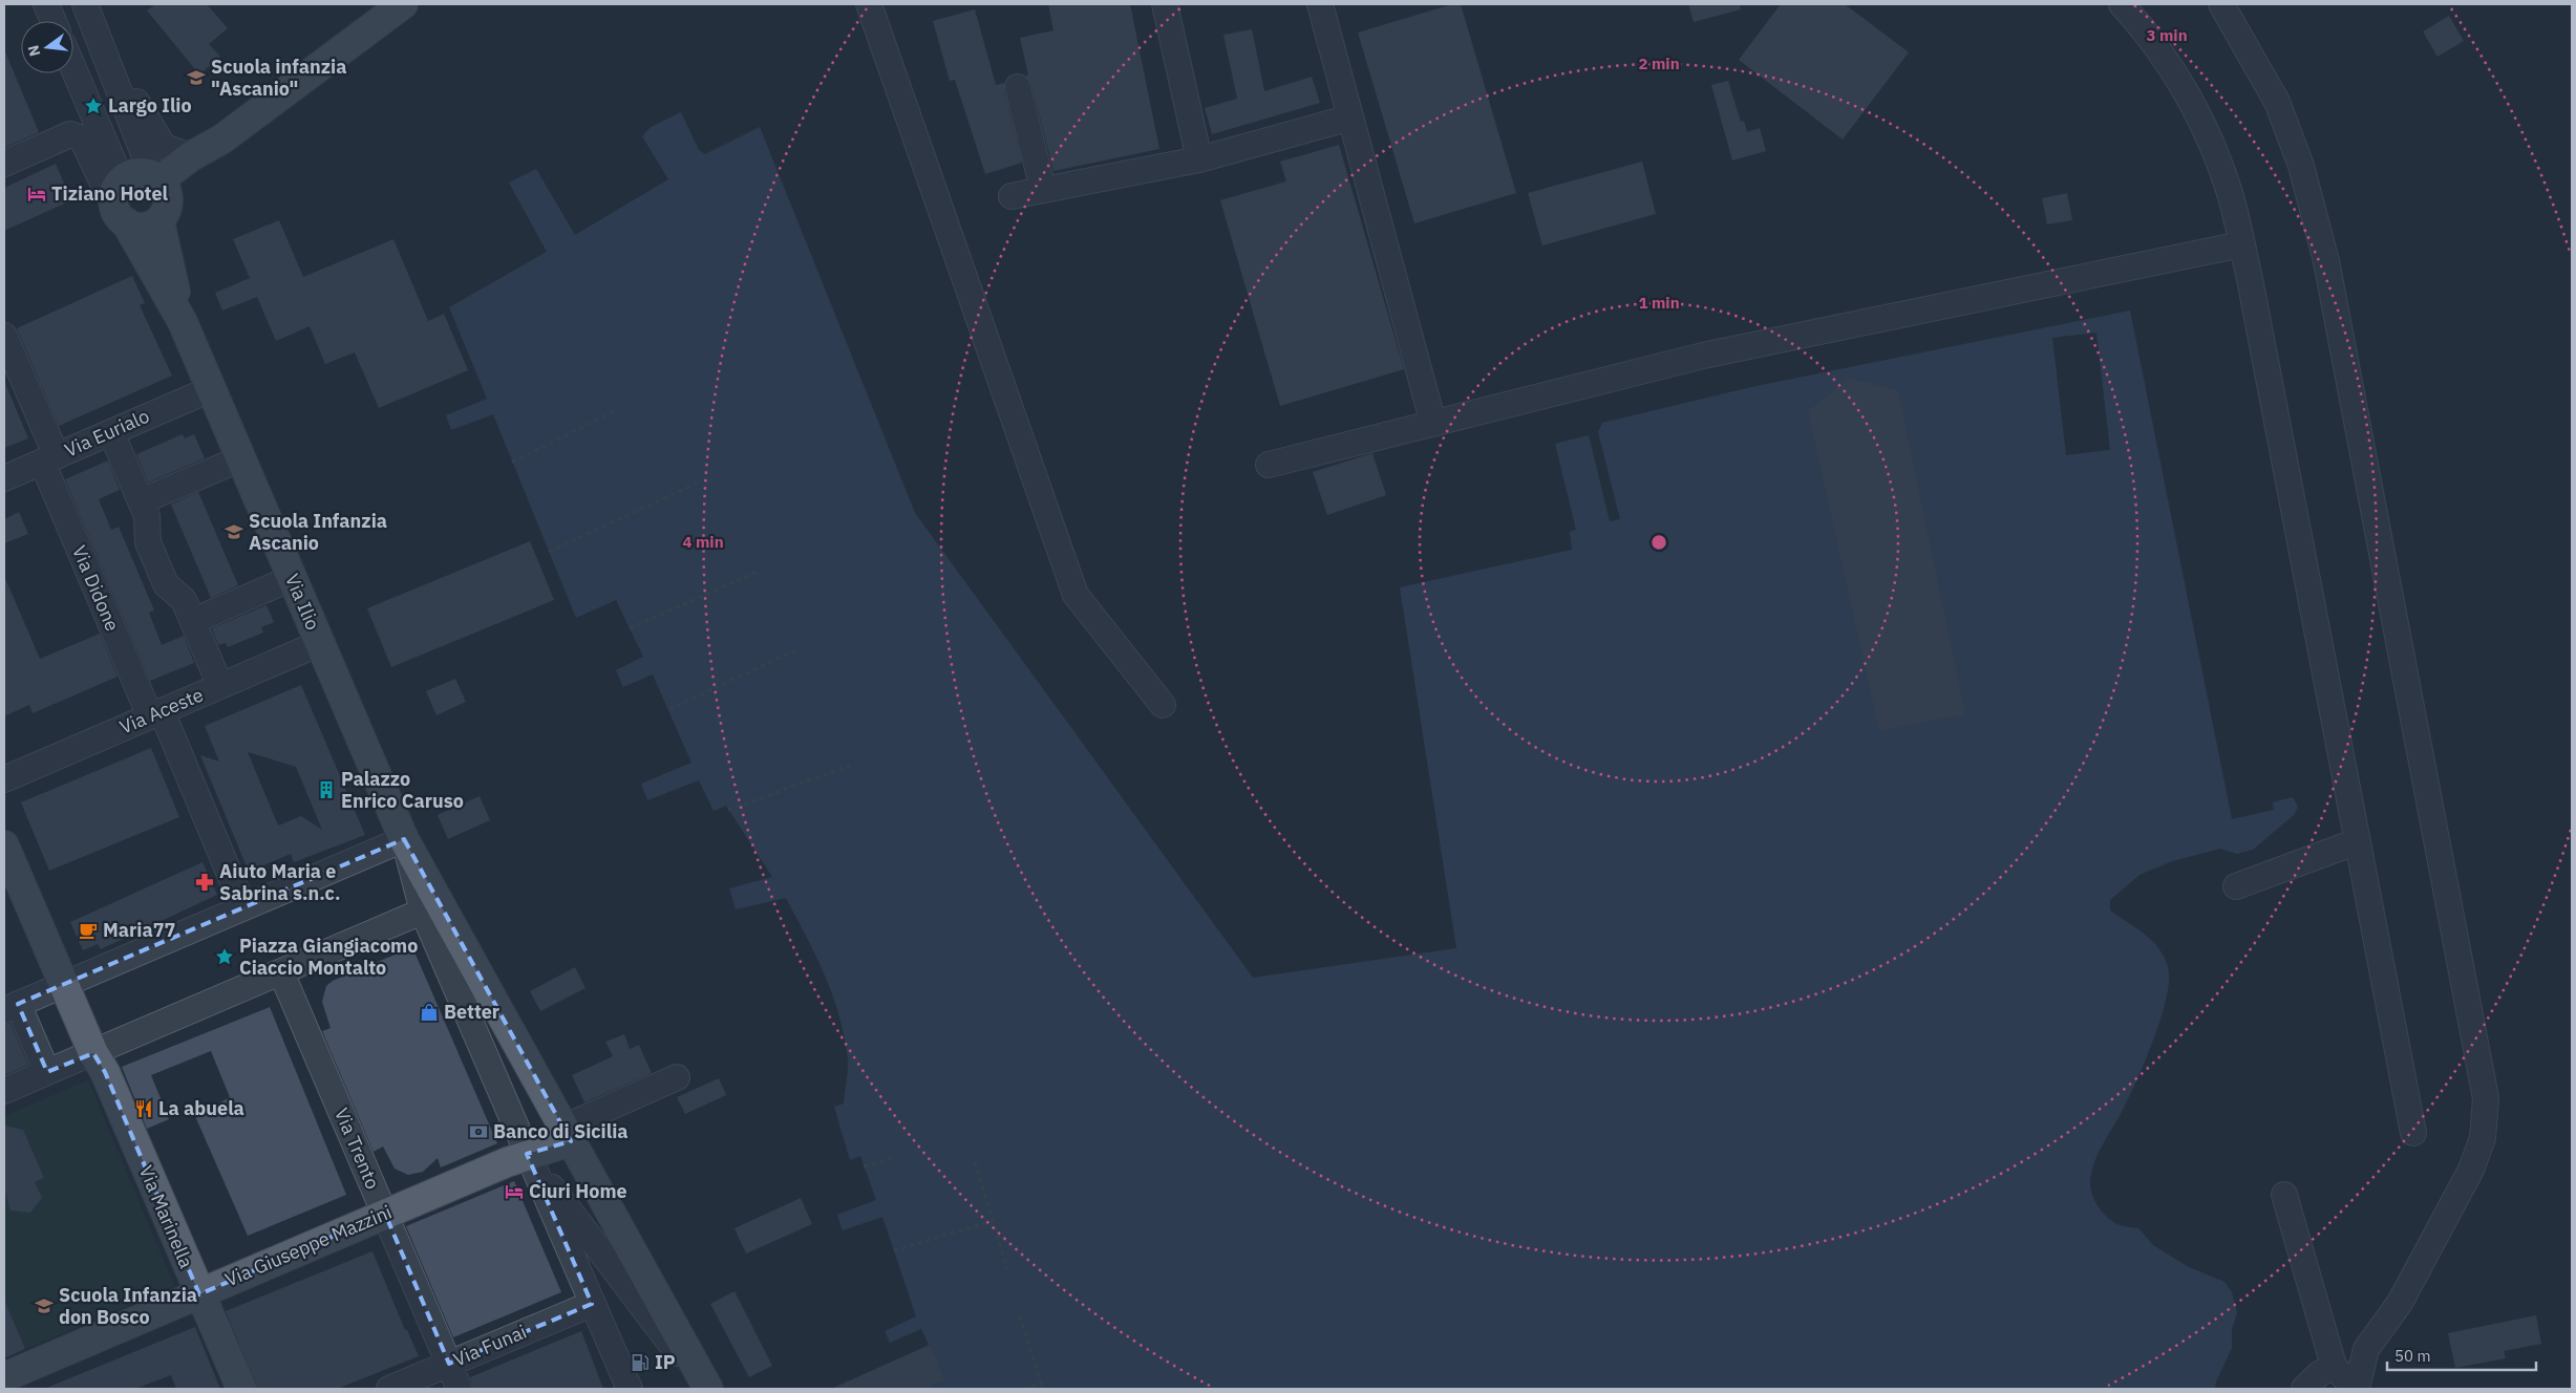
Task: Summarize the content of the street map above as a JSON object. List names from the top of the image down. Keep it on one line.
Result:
{"streets":{"main road":["Via Ilio","Via Marinella","Via Giuseppe Mazzini"],"street":["Via Eurialo","Via Didone","Via Aceste","Via Trento","Via Funai"]},"crossings":[["Via Eurialo","Via Didone"],["Via Eurialo","Via Ilio"],["Via Didone","Via Aceste"],["Via Ilio","Via Aceste"],["Via Ilio","Via Giuseppe Mazzini"],["Via Trento","Via Giuseppe Mazzini"],["Via Trento","Via Funai"],["Via Marinella","Via Giuseppe Mazzini"]],"places":{"school or university":["Scuola infanzia \"Ascanio\"","Scuola Infanzia Ascanio","Scuola Infanzia don Bosco"],"place":["Largo Ilio","Piazza Giangiacomo Ciaccio Montalto"],"hotel":["Tiziano Hotel","Ciuri Home"],"building":["Palazzo Enrico Caruso"],"pharmacy":["Aiuto Maria e Sabrina s.n.c."],"cafe":["Maria77"],"shop":["Better"],"restaurant":["La abuela"],"bank":["Banco di Sicilia"],"fuel station":["IP"]},"scale_bar":"50 m","north":"left","rings":["3 min","2 min","1 min","4 min"]}
